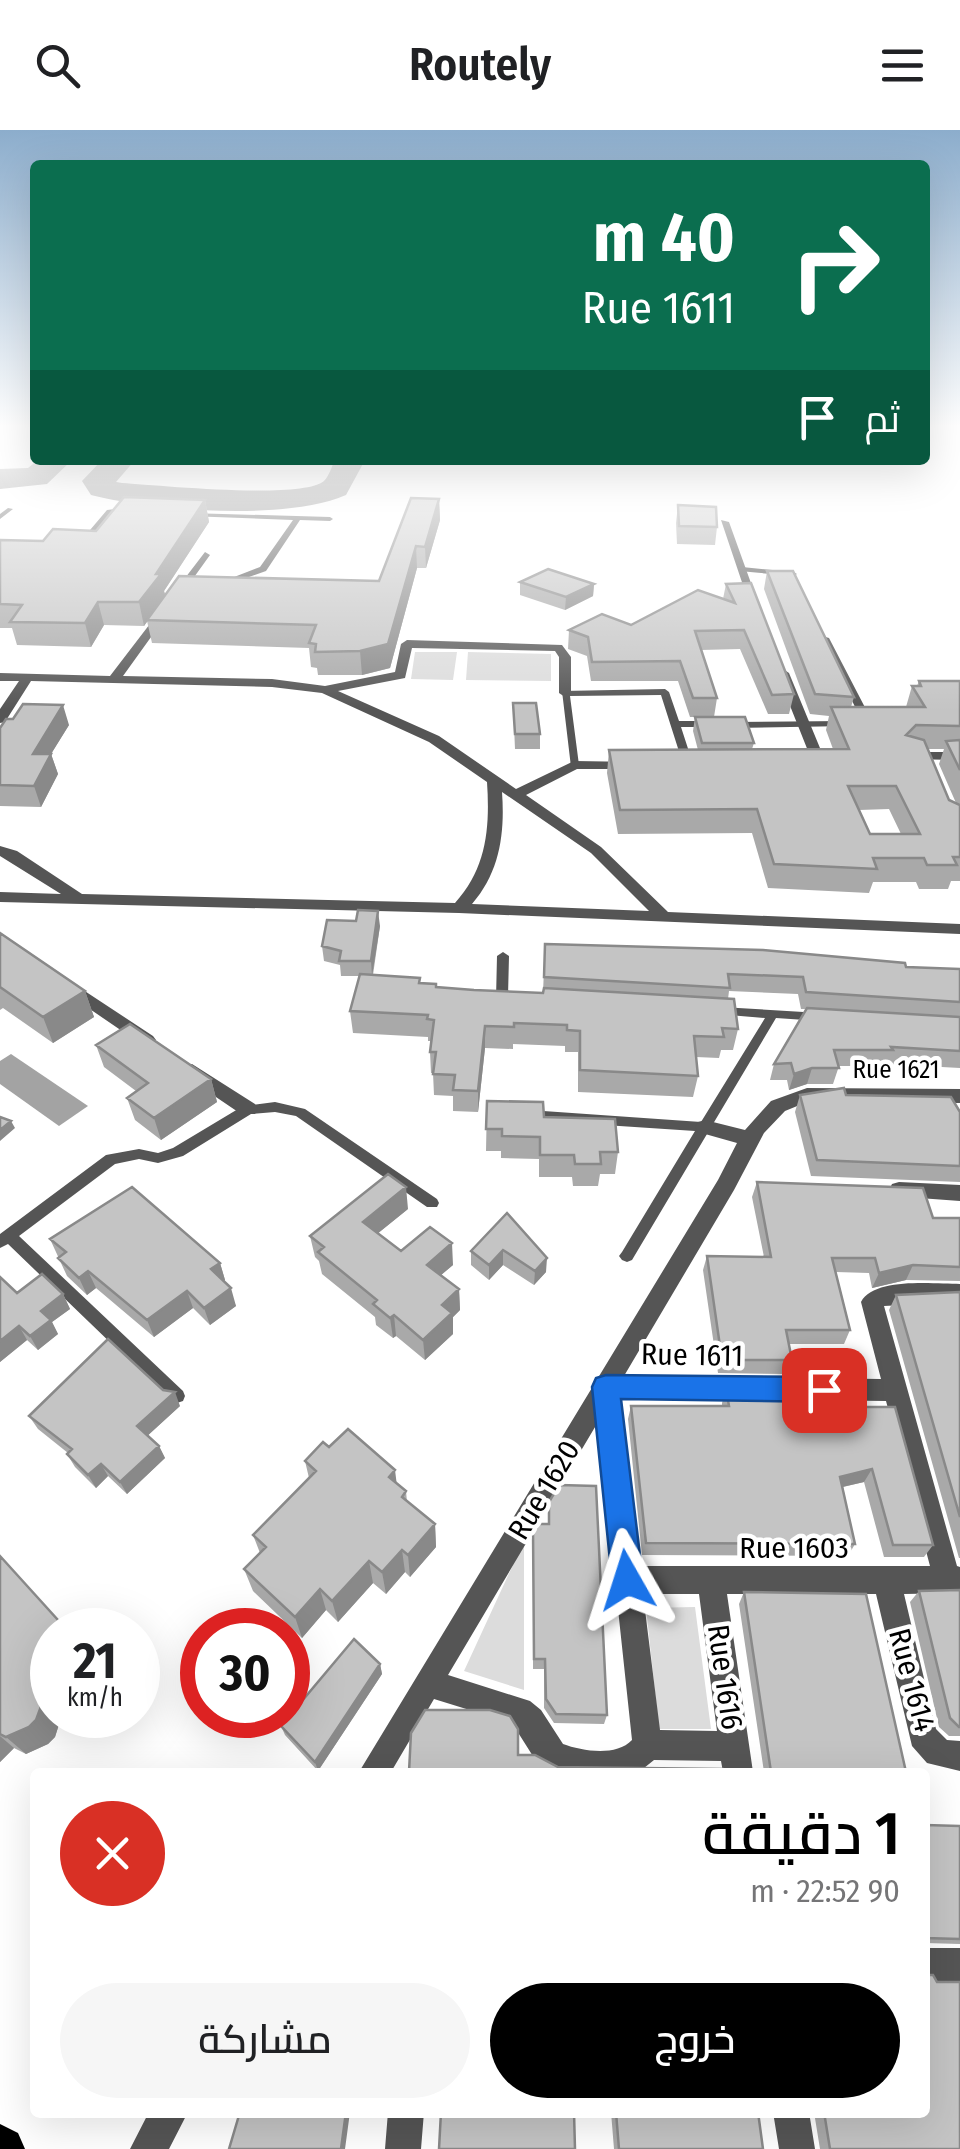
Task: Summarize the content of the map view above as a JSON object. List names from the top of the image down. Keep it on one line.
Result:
{"streets":{"street":["Rue 1621","Rue 1611","Rue 1620","Rue 1603","Rue 1616","Rue 1614"]},"crossings":[["Rue 1621","Rue 1620"],["Rue 1611","Rue 1620"],["Rue 1603","Rue 1616"],["Rue 1603","Rue 1614"]],"page":{"header":"Routely","turn":["40 m","Rue 1611"],"then":"ثم","speed":"21 km/h","limit":"30","heading":["1 دقيقة","90 m · 22:52"],"buttons":["خروج","مشاركة"]}}
